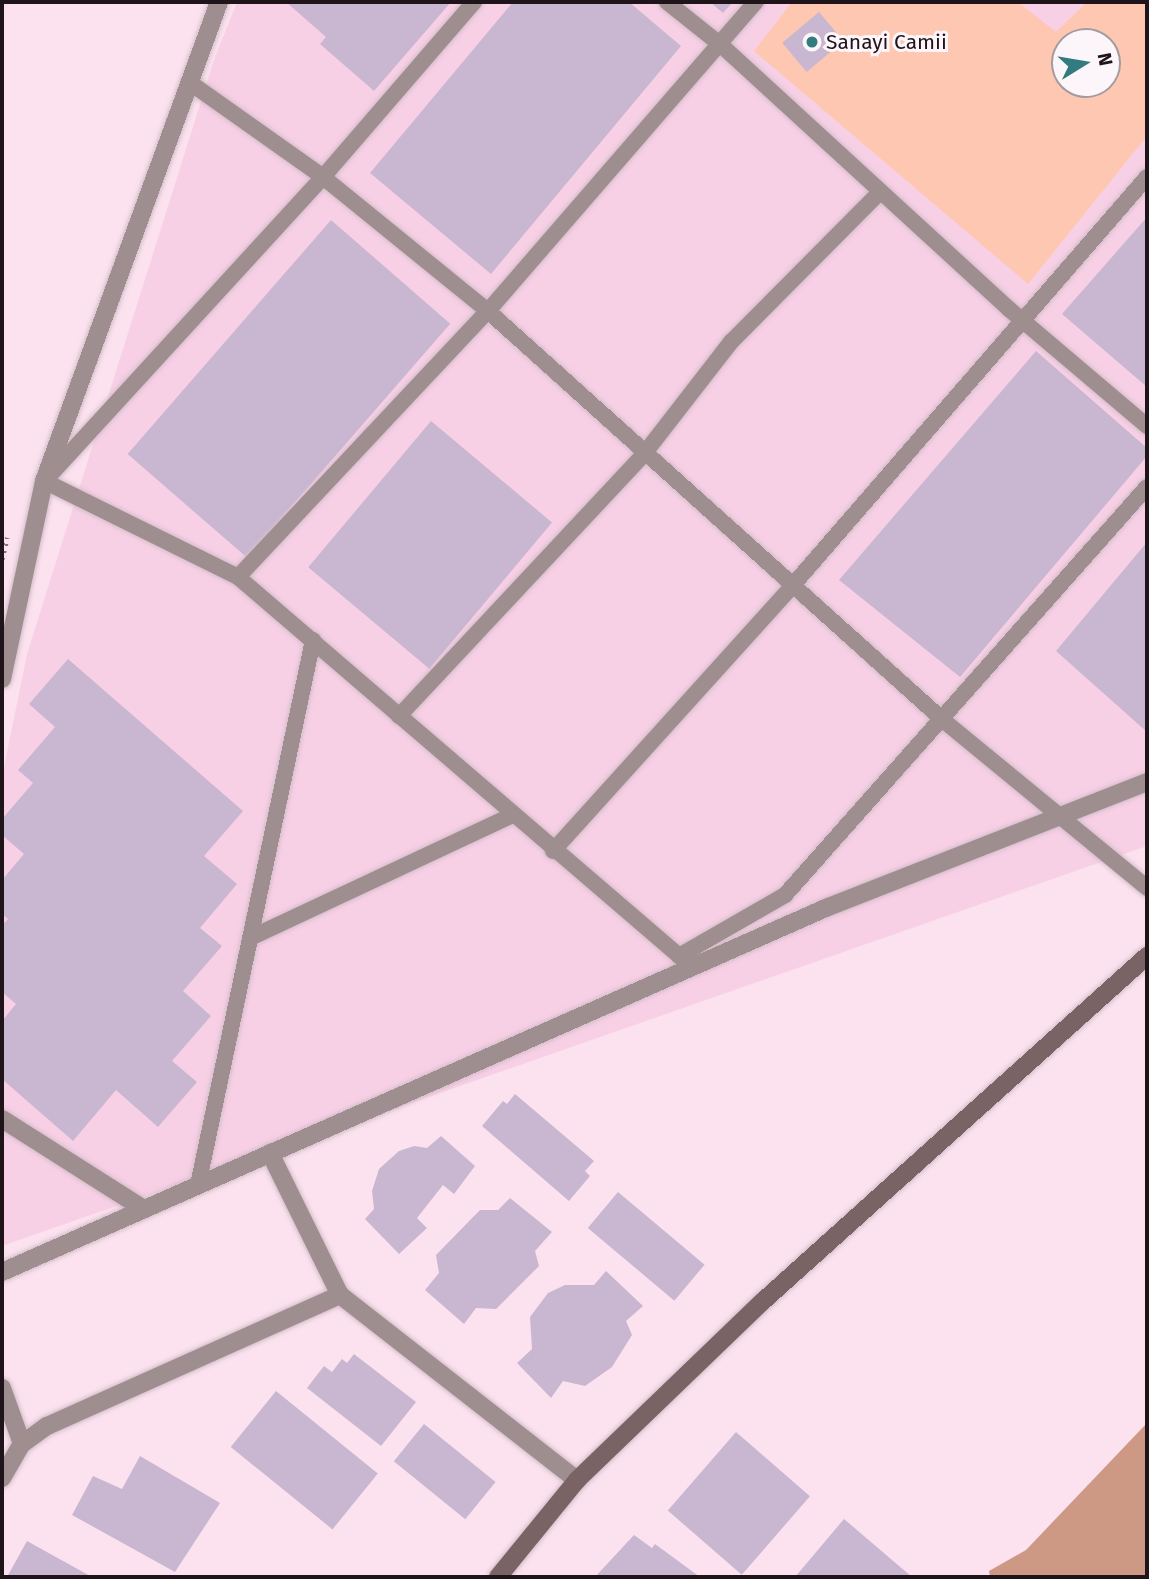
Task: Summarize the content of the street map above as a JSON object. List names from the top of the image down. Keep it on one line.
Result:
{"places":["Sanayi Camii"],"north":"right"}
